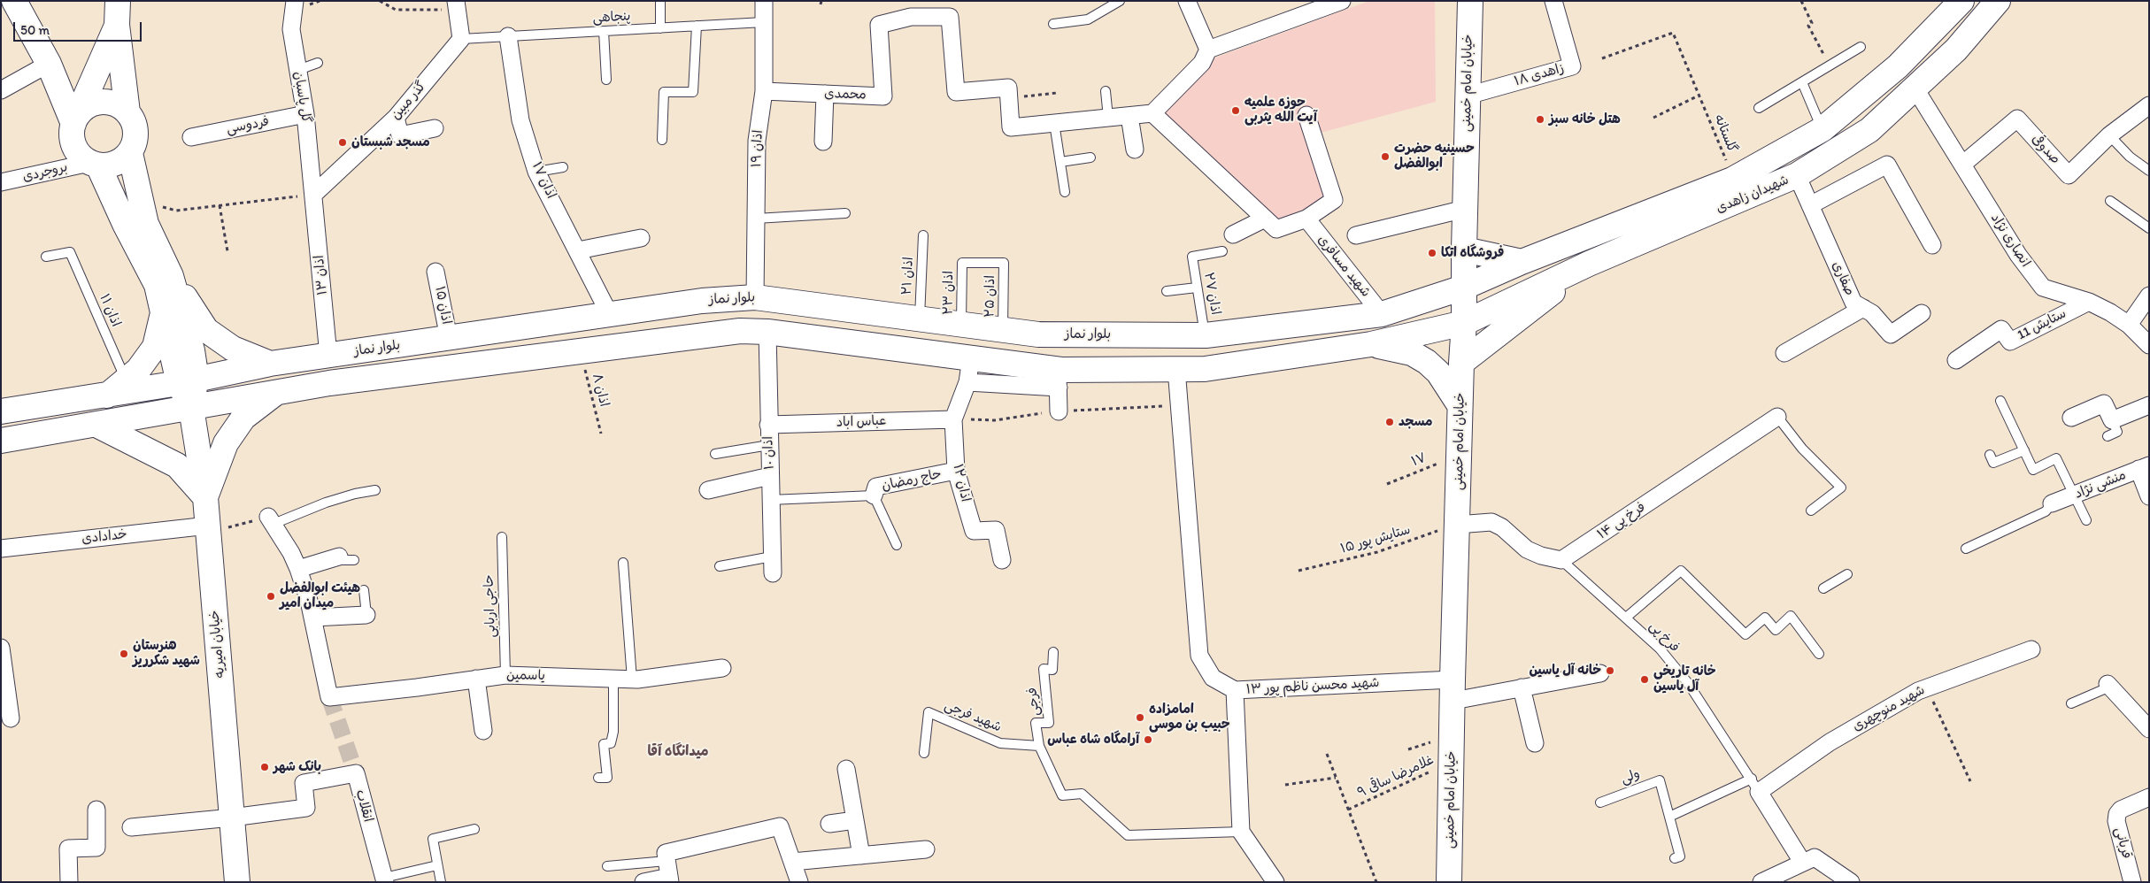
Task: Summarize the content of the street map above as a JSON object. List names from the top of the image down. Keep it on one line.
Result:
{"streets":{"main road":["خیابان امام خمینی","شهیدان زاهدی","بلوار نماز","خیابان امیریه"],"street":["زاهدی ۱۸","محمدی","گل پاسبان","گذر مبین","فردوسی","اذان ۱۹","صدوقی","بروجردی","اذان ۱۷","انصاری نژاد","شهید مسافری","اذان ۱۳","صفاری","اذان ۱۵","ستایش 11","عباس اباد","اذان ۱۰","حاج رمضان","اذان ۱۲","منشی نژاد","فرخ پی ۱۴","خدادادی","یاسمین","شهید محسن ناظم پور ۱۳","شهید منوچهری","انقلاب","قربانی"],"lane":["پنجاهی","اذان ۲۱","اذان ۲۳","اذان ۲۷","اذان ۲۵","اذان ۱۱","حاجی اربابی","فرخ پی","فرجی","شهید فرجی","ولی"],"path":["گلستانه","اذان ۸","۱۷","ستایش پور ۱۵","غلامرضا ساقی ۹"]},"crossings":[["پنجاهی","گذر مبین"],["پنجاهی","اذان ۱۹"],["پنجاهی","اذان ۱۷"],["زاهدی ۱۸","خیابان امام خمینی"],["خیابان امام خمینی","شهیدان زاهدی"],["خیابان امام خمینی","بلوار نماز"],["خیابان امام خمینی","۱۷"],["خیابان امام خمینی","ستایش پور ۱۵"],["خیابان امام خمینی","شهید محسن ناظم پور ۱۳"],["خیابان امام خمینی","غلامرضا ساقی ۹"],["محمدی","اذان ۱۹"],["گل پاسبان","گذر مبین"],["گل پاسبان","فردوسی"],["گل پاسبان","اذان ۱۳"],["گذر مبین","اذان ۱۳"],["گلستانه","شهیدان زاهدی"],["اذان ۱۹","بلوار نماز"],["صدوقی","انصاری نژاد"],["اذان ۱۷","بلوار نماز"],["شهیدان زاهدی","انصاری نژاد"],["شهیدان زاهدی","صفاری"],["شهیدان زاهدی","بلوار نماز"],["انصاری نژاد","ستایش 11"],["شهید مسافری","بلوار نماز"],["اذان ۱۳","بلوار نماز"],["اذان ۲۱","بلوار نماز"],["اذان ۲۳","اذان ۲۵"],["اذان ۲۳","بلوار نماز"],["اذان ۲۷","بلوار نماز"],["اذان ۲۵","بلوار نماز"],["بلوار نماز","اذان ۱۵"],["بلوار نماز","اذان ۸"],["بلوار نماز","اذان ۱۰"],["بلوار نماز","اذان ۱۲"],["بلوار نماز","خیابان امیریه"],["عباس اباد","اذان ۱۰"],["عباس اباد","اذان ۱۲"],["حاج رمضان","اذان ۱۲"],["فرخ پی ۱۴","فرخ پی"],["خدادادی","خیابان امیریه"],["حاجی اربابی","یاسمین"],["فرخ پی","شهید منوچهری"],["خیابان امیریه","انقلاب"],["فرجی","شهید فرجی"]],"districts":["میدانگاه آقا"],"places":["حوزه علمیه آیت الله یثربی","هتل خانه سبز","مسجد شبستان","حسینیه حضرت ابوالفضل","فروشگاه اتکا","مسجد","هیئت ابوالفضل میدان امیر","هنرستان شهید شکرریز","خانه آل یاسین","خانه تاریخی آل یاسین","امامزاده حبیب بن موسی","آرامگاه شاه عباس","بانک شهر"],"scale_bar":"50 m"}
